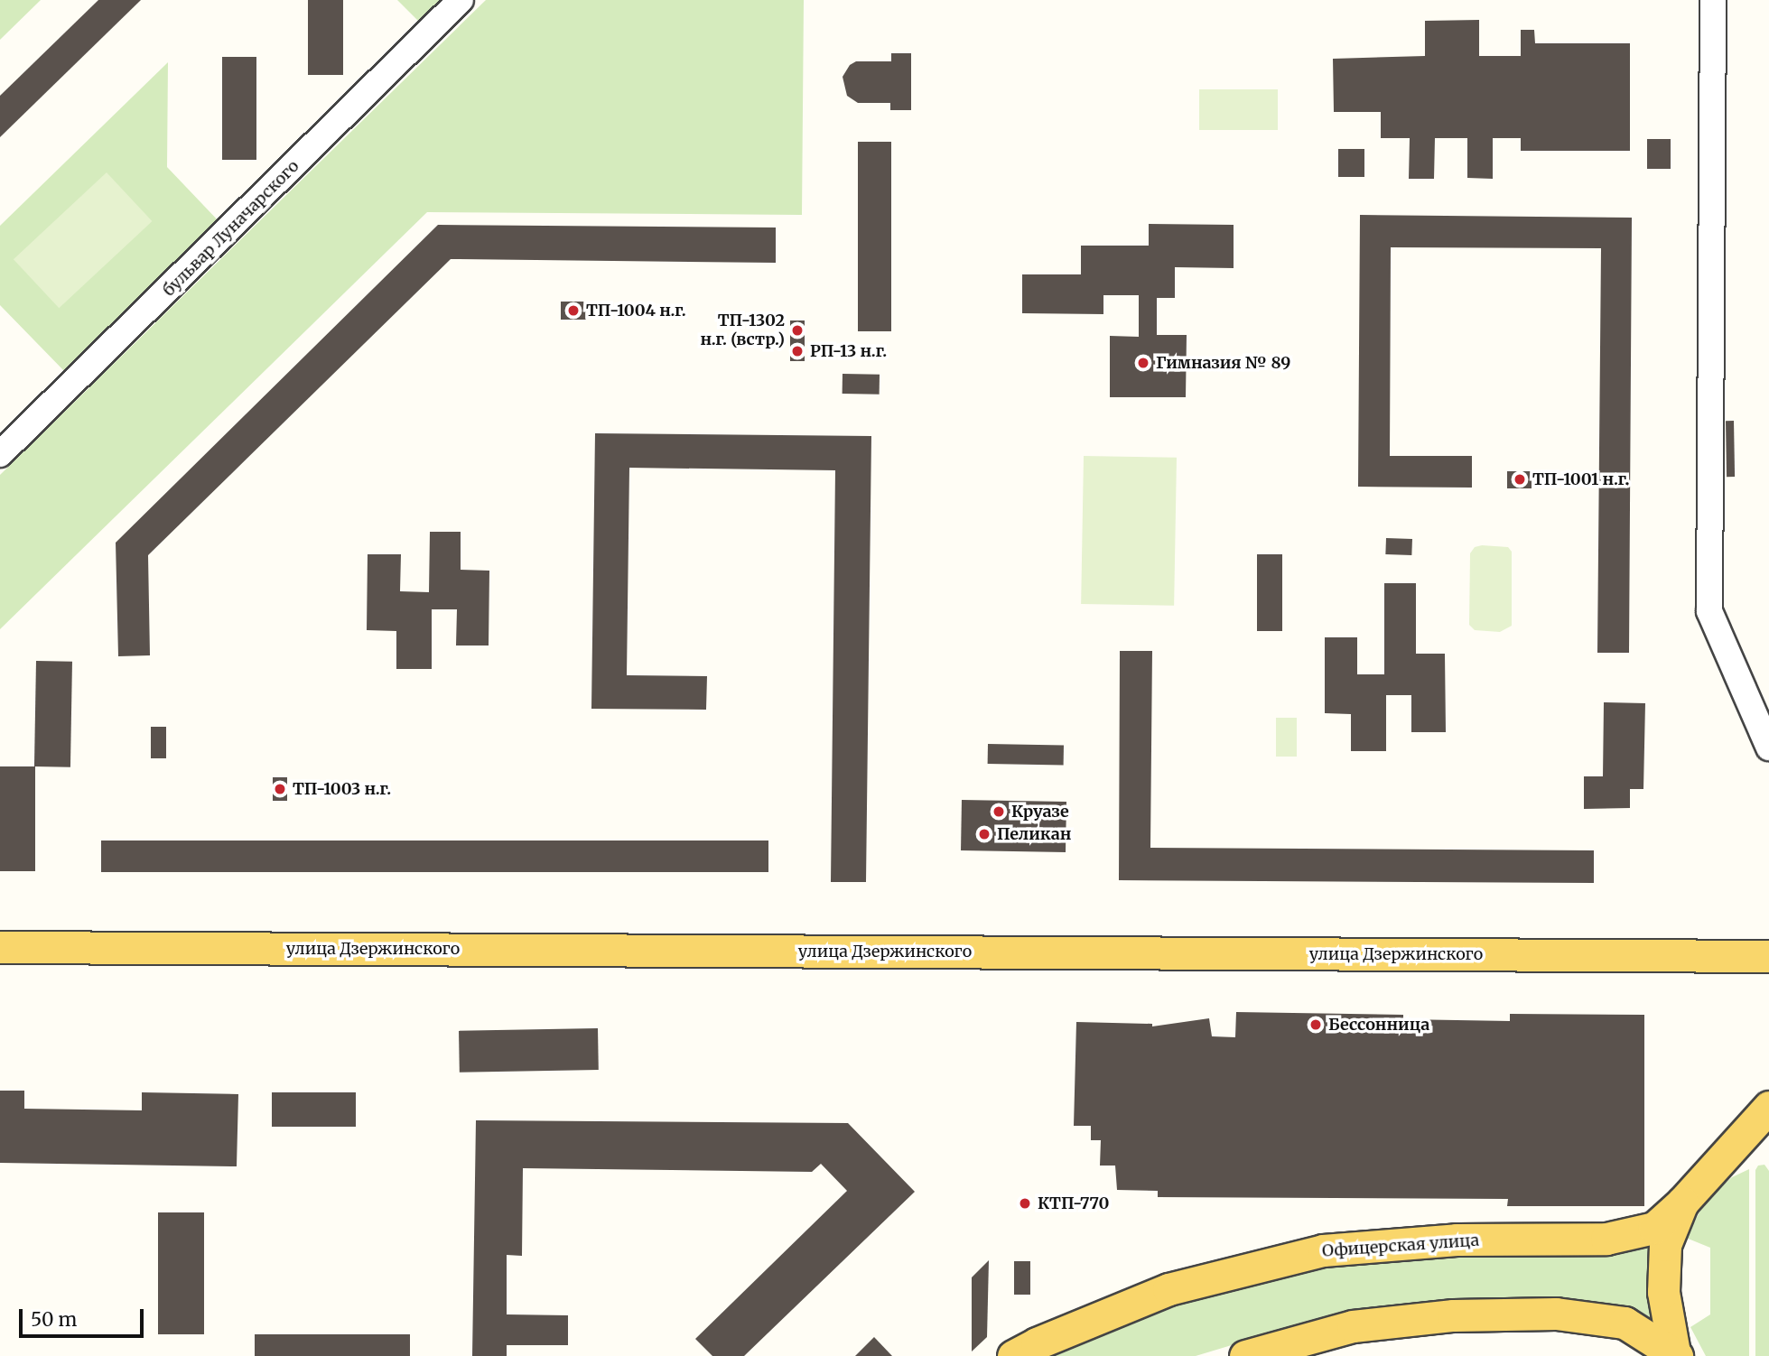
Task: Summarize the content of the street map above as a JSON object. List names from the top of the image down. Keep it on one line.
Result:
{"streets":{"main road":["улица Дзержинского","Офицерская улица"],"street":["бульвар Луначарского"]},"places":["ТП-1004 н.г.","ТП-1302 н.г. (встр.)","РП-13 н.г.","Гимназия № 89","ТП-1001 н.г.","ТП-1003 н.г.","Круазе","Пеликан","Бессонница","КТП-770"],"scale_bar":"50 m"}
